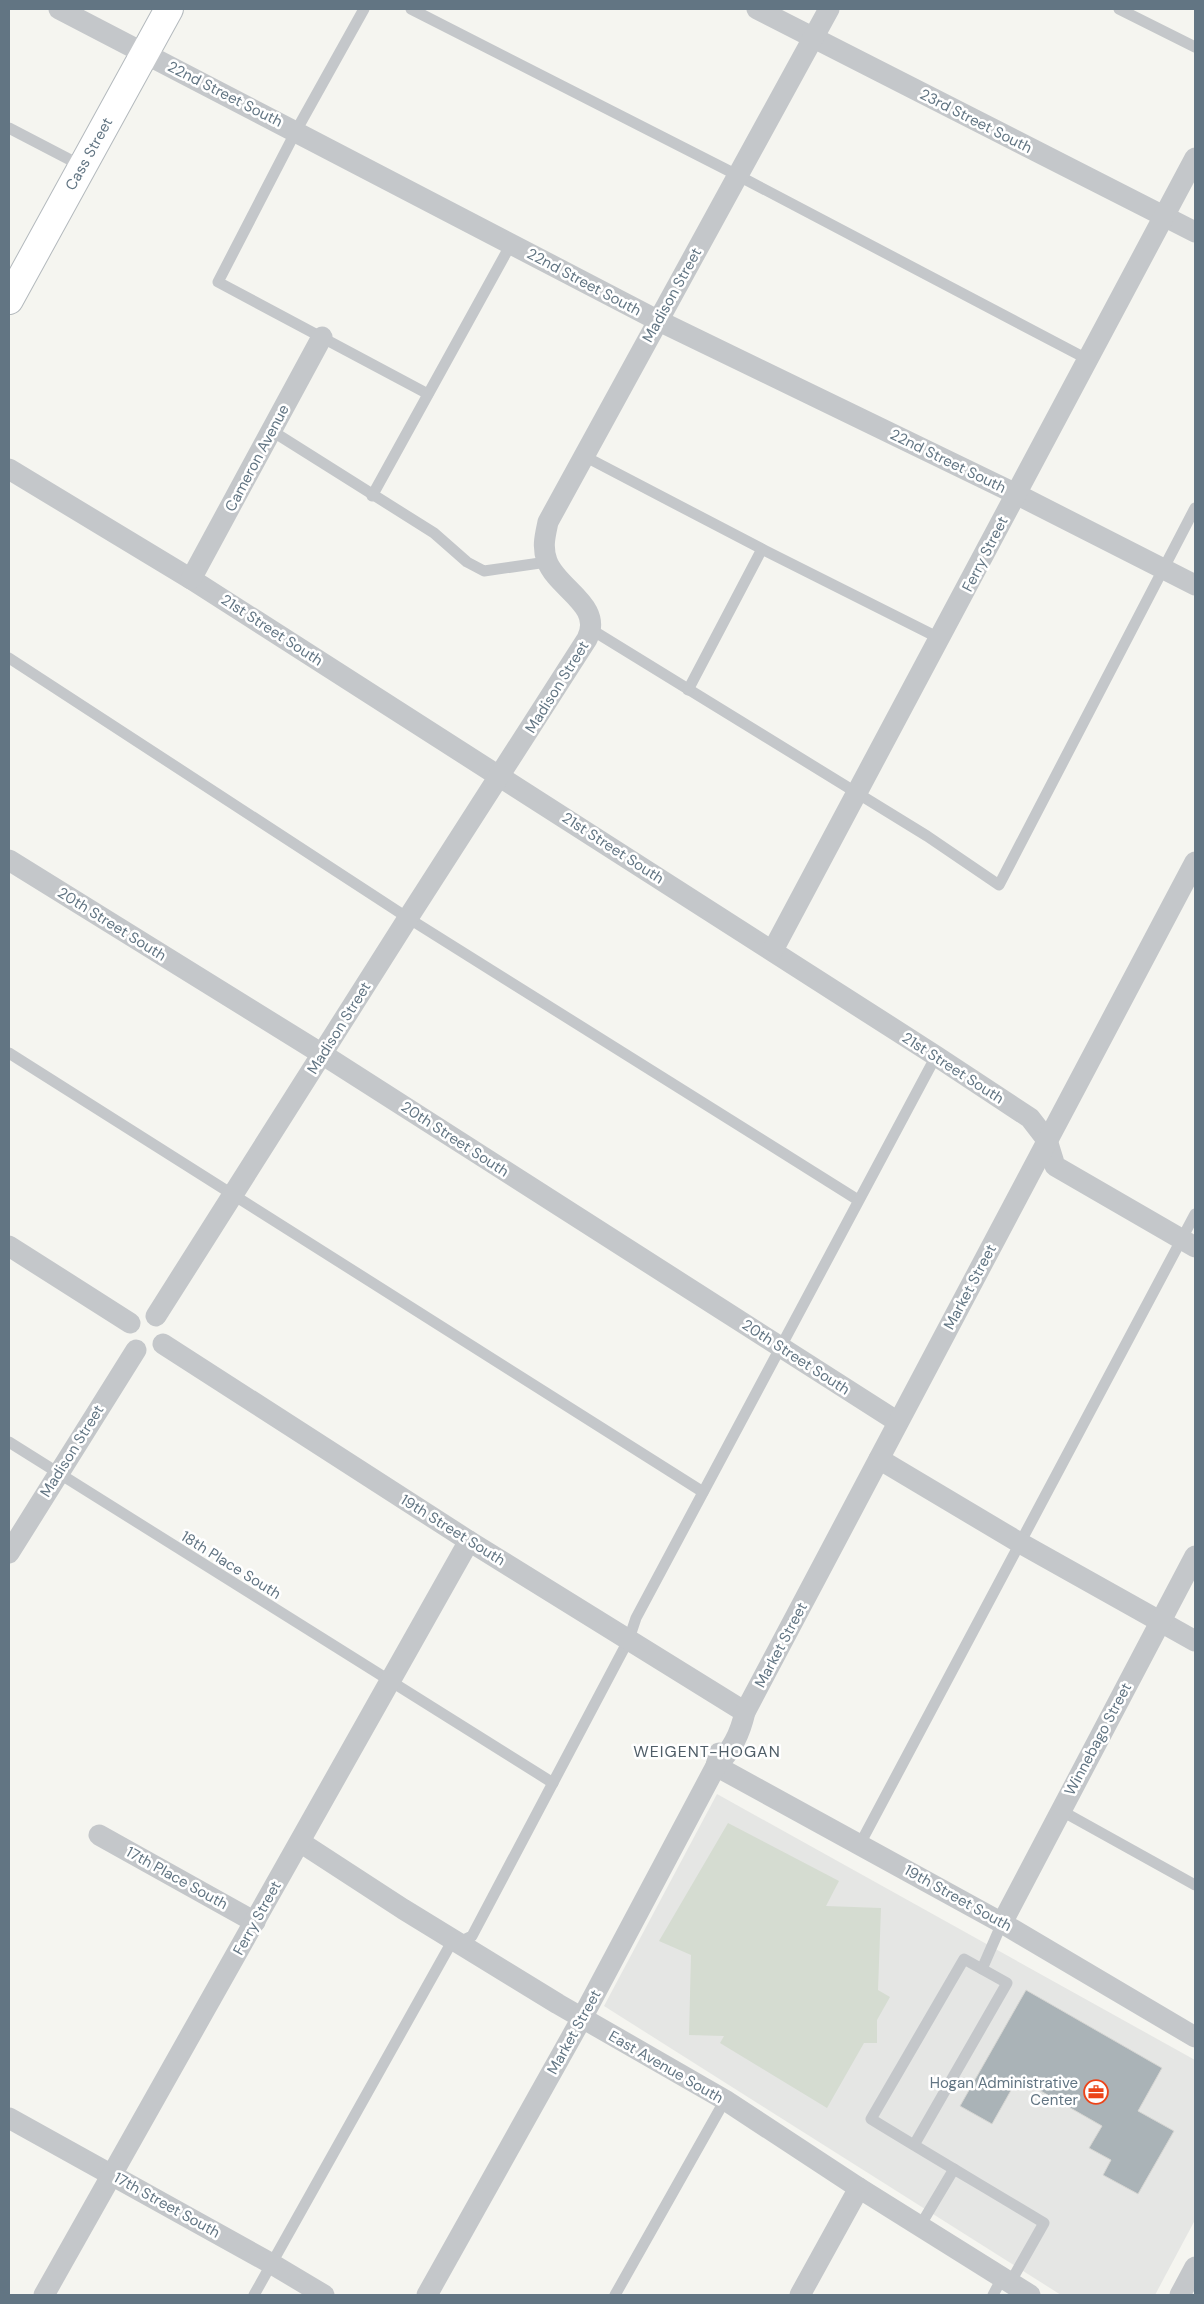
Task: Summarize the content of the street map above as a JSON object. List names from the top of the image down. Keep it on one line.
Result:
{"streets":{"street":["22nd Street South","23rd Street South","Cass Street","Madison Street","Cameron Avenue","Ferry Street","21st Street South","20th Street South","Market Street","19th Street South","Winnebago Street","17th Place South","East Avenue South","17th Street South"],"lane":["18th Place South"]},"crossings":[["22nd Street South","Cass Street"],["22nd Street South","Madison Street"],["22nd Street South","Ferry Street"],["23rd Street South","Madison Street"],["23rd Street South","Ferry Street"],["Madison Street","21st Street South"],["Madison Street","20th Street South"],["Madison Street","19th Street South"],["Madison Street","18th Place South"],["Cameron Avenue","21st Street South"],["Ferry Street","21st Street South"],["Ferry Street","19th Street South"],["Ferry Street","18th Place South"],["Ferry Street","17th Place South"],["Ferry Street","East Avenue South"],["Ferry Street","17th Street South"],["21st Street South","Market Street"],["20th Street South","Market Street"],["Market Street","19th Street South"],["Market Street","East Avenue South"],["19th Street South","Winnebago Street"]],"districts":["WEIGENT-HOGAN"],"places":{"office":["Hogan Administrative Center"]}}
